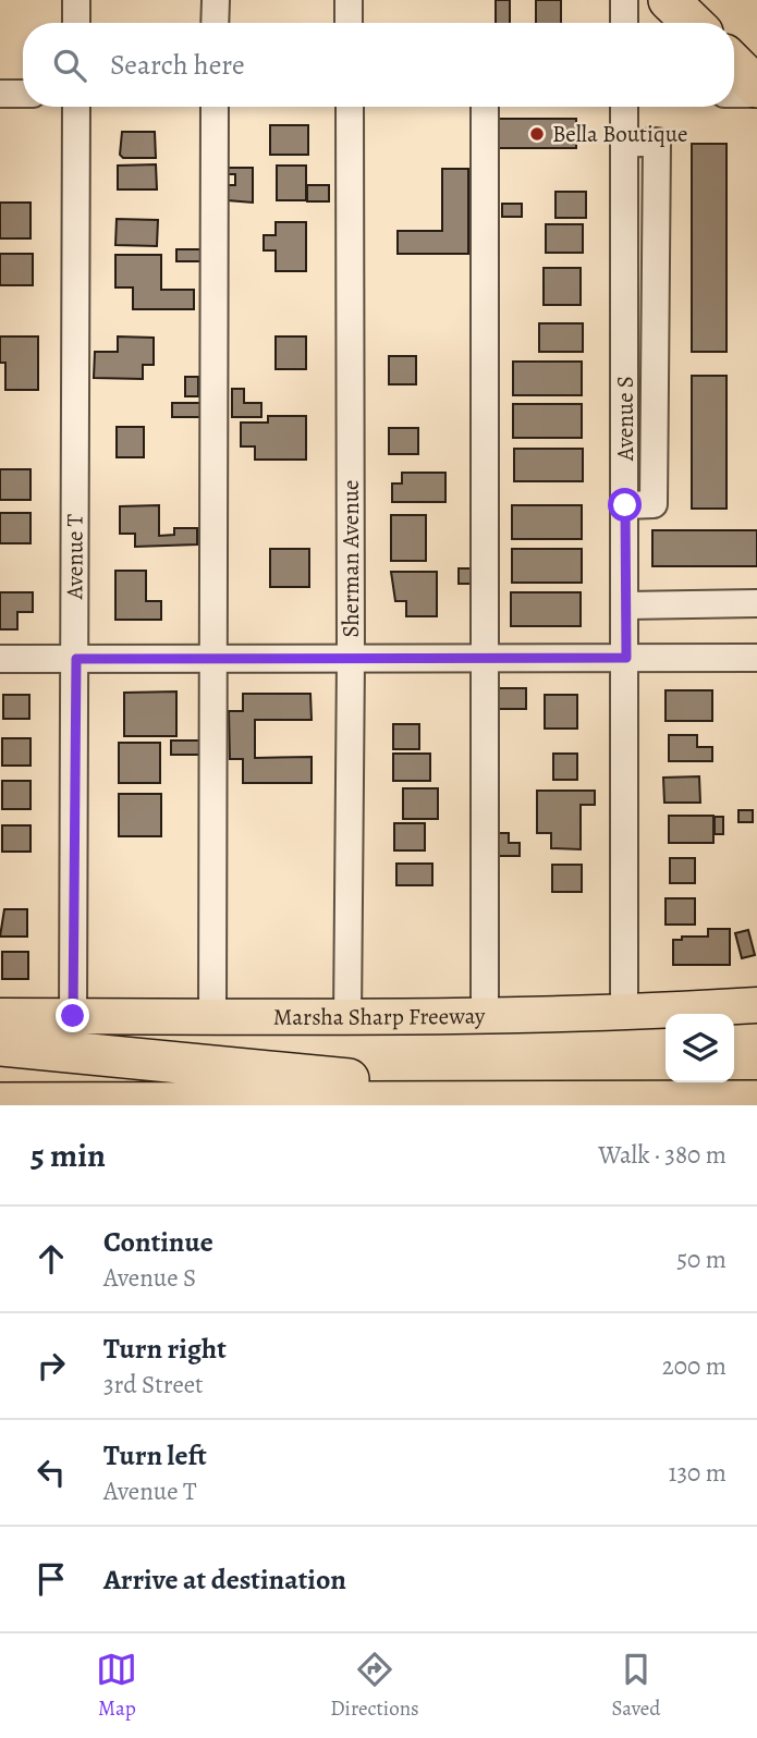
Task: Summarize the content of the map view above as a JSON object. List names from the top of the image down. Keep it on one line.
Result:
{"streets":{"main road":["Marsha Sharp Freeway"],"street":["Avenue S","Avenue T","Sherman Avenue"]},"crossings":[["Avenue S","Marsha Sharp Freeway"],["Avenue T","Marsha Sharp Freeway"],["Sherman Avenue","Marsha Sharp Freeway"]],"places":["Bella Boutique"],"page":{"search":"Search here","heading":["5 min","Walk · 380 m"],"list":[["Continue","Avenue S","50 m"],["Turn right","3rd Street","200 m"],["Turn left","Avenue T","130 m"],"Arrive at destination"],"nav":["Map","Directions","Saved"]}}
